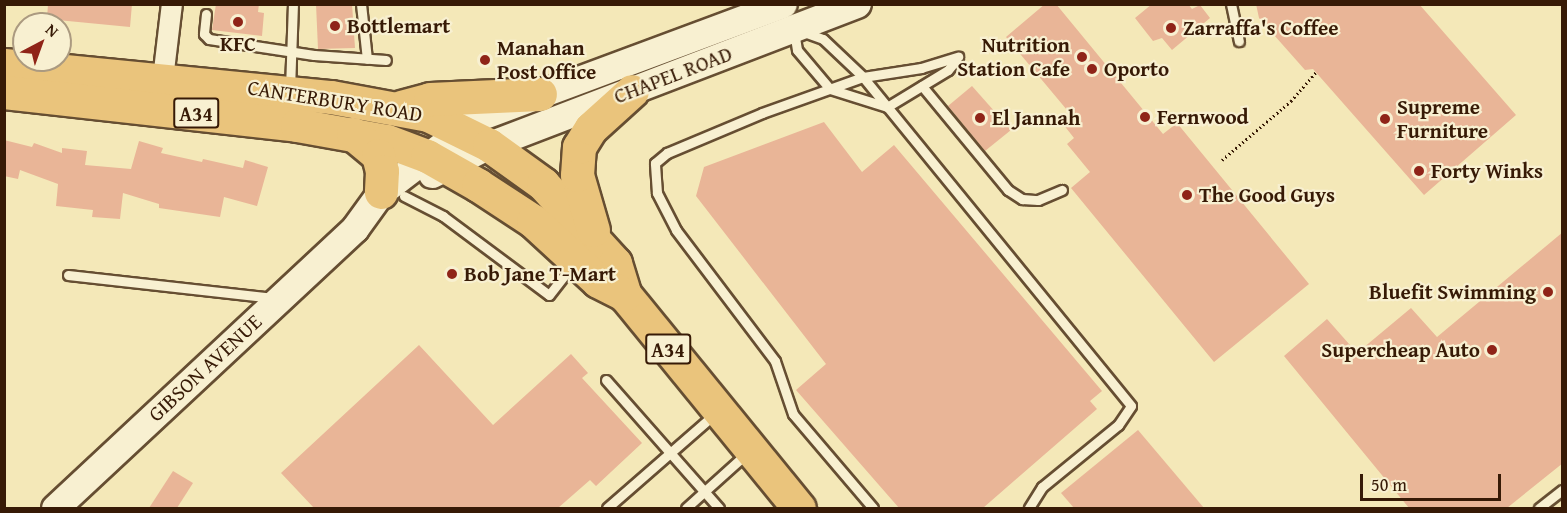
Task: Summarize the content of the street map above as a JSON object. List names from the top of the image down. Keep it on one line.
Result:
{"streets":{"highway":["CANTERBURY ROAD","A34"],"main road":["CHAPEL ROAD","GIBSON AVENUE"]},"crossings":[["CHAPEL ROAD","CANTERBURY ROAD"],["CHAPEL ROAD","GIBSON AVENUE"],["CANTERBURY ROAD","GIBSON AVENUE"]],"places":["KFC","Bottlemart","Zarraffa's Coffee","Nutrition Station Cafe","Manahan Post Office","Oporto","Fernwood","El Jannah","Supreme Furniture","Forty Winks","The Good Guys","Bob Jane T-Mart","Bluefit Swimming","Supercheap Auto"],"scale_bar":"50 m","north":"top right"}
